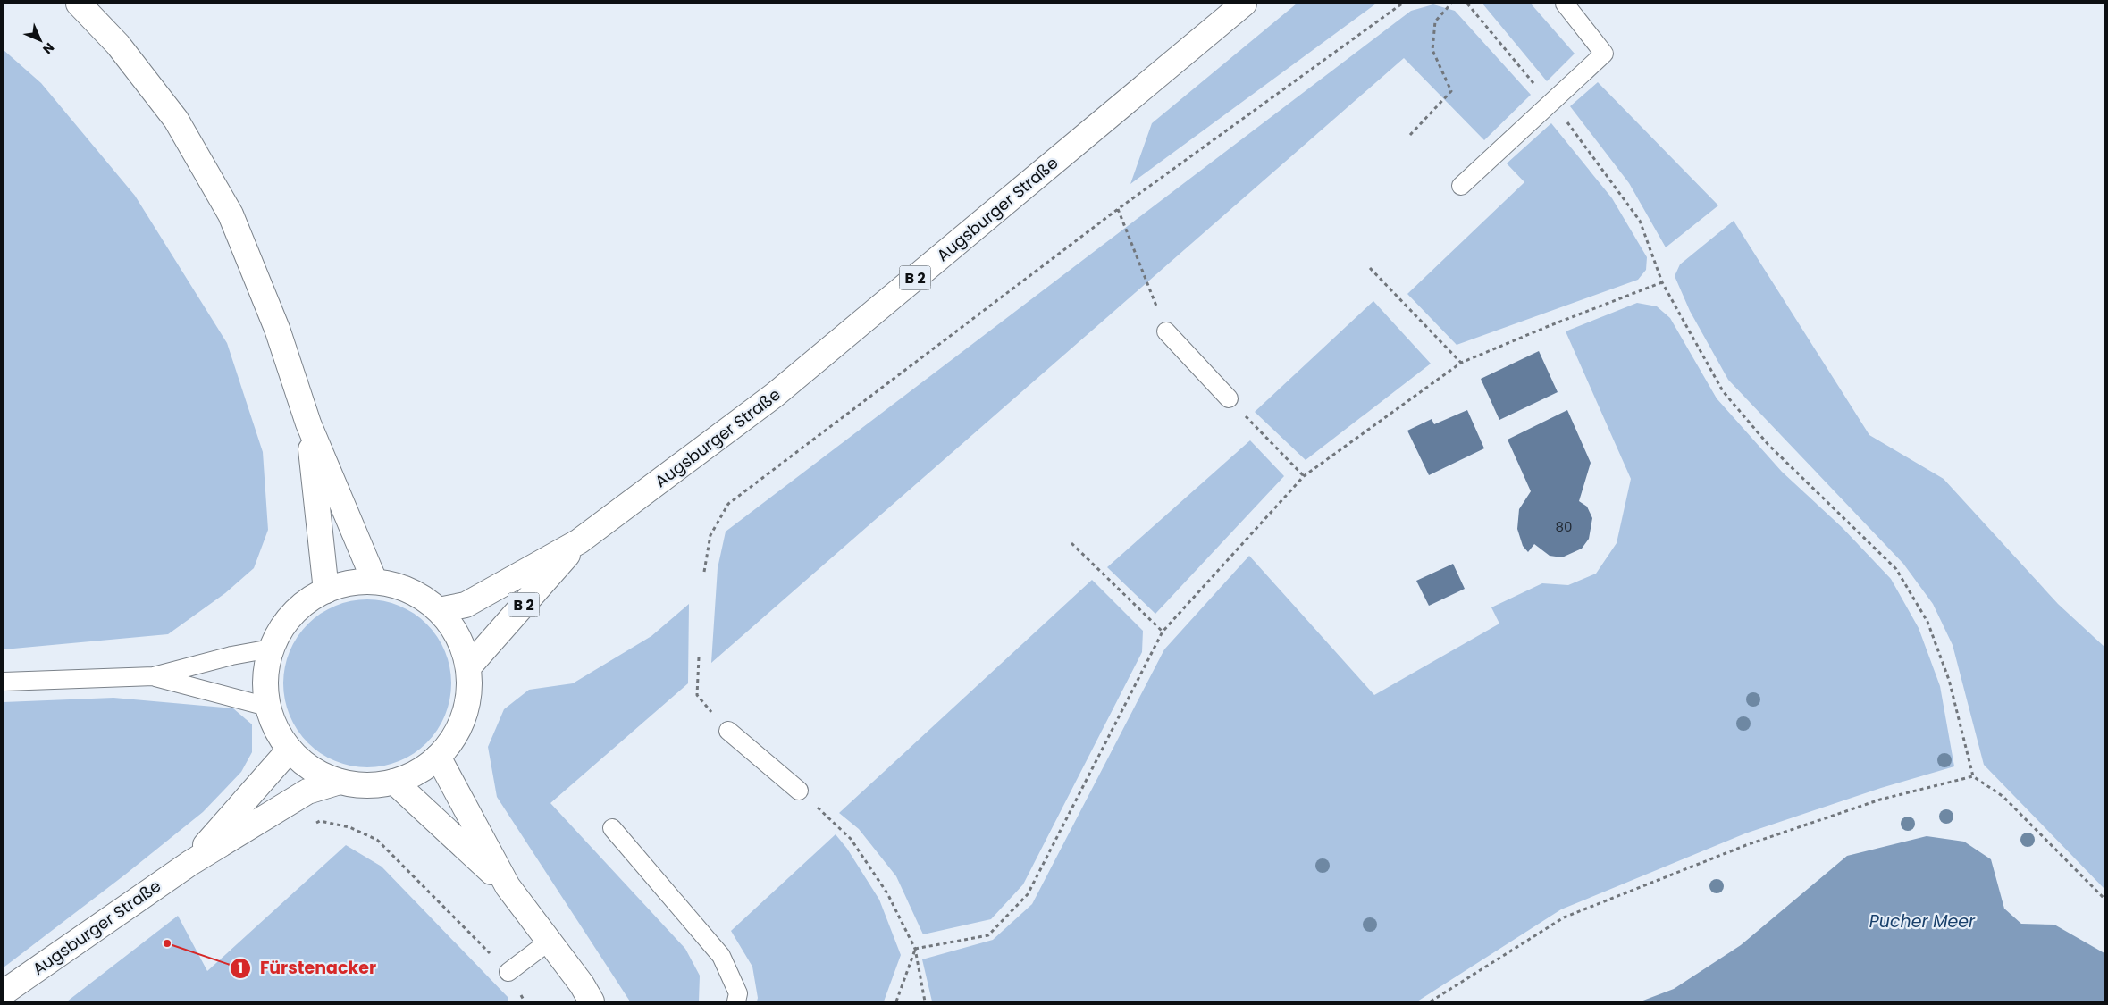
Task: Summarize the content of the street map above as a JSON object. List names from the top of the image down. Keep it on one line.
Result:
{"streets":{"main road":["Augsburger Straße","B 2"]},"water":["Pucher Meer"],"places":["Fürstenacker"],"house_numbers":["80"],"north":"bottom right"}
